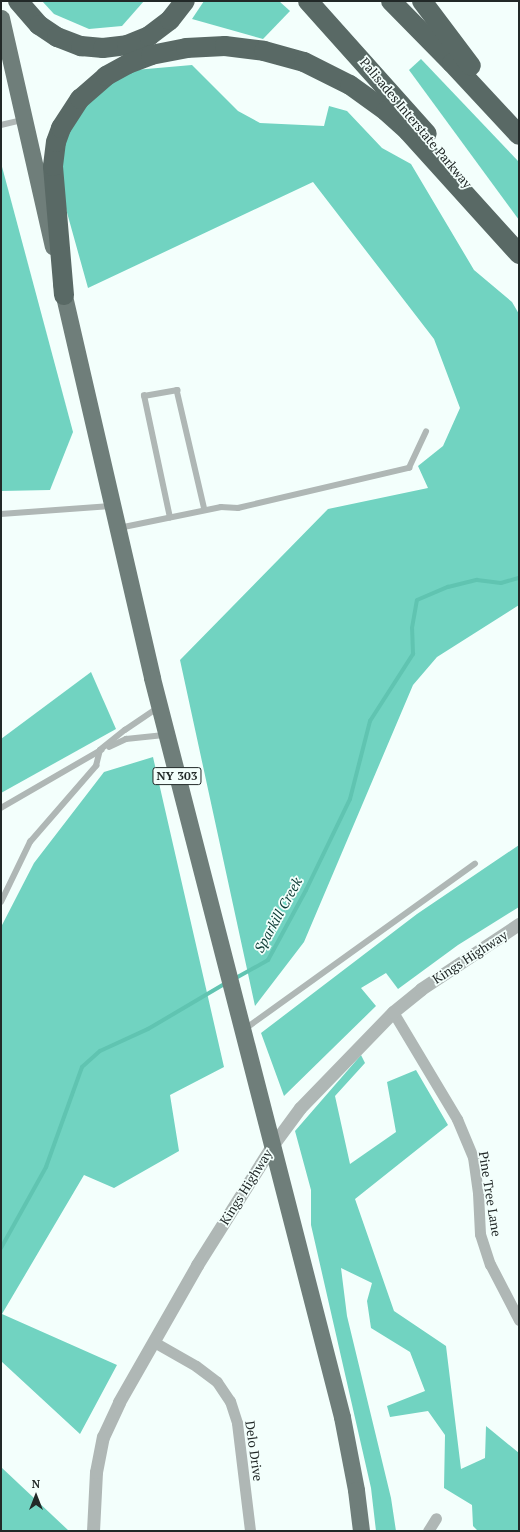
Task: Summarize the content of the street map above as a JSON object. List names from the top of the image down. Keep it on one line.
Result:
{"streets":{"highway":["Palisades Interstate Parkway"],"main road":["NY 303"],"street":["Kings Highway","Pine Tree Lane","Delo Drive"]},"crossings":[["NY 303","Kings Highway"],["Kings Highway","Pine Tree Lane"],["Kings Highway","Delo Drive"]],"water":["Sparkill Creek"],"north":"top"}
